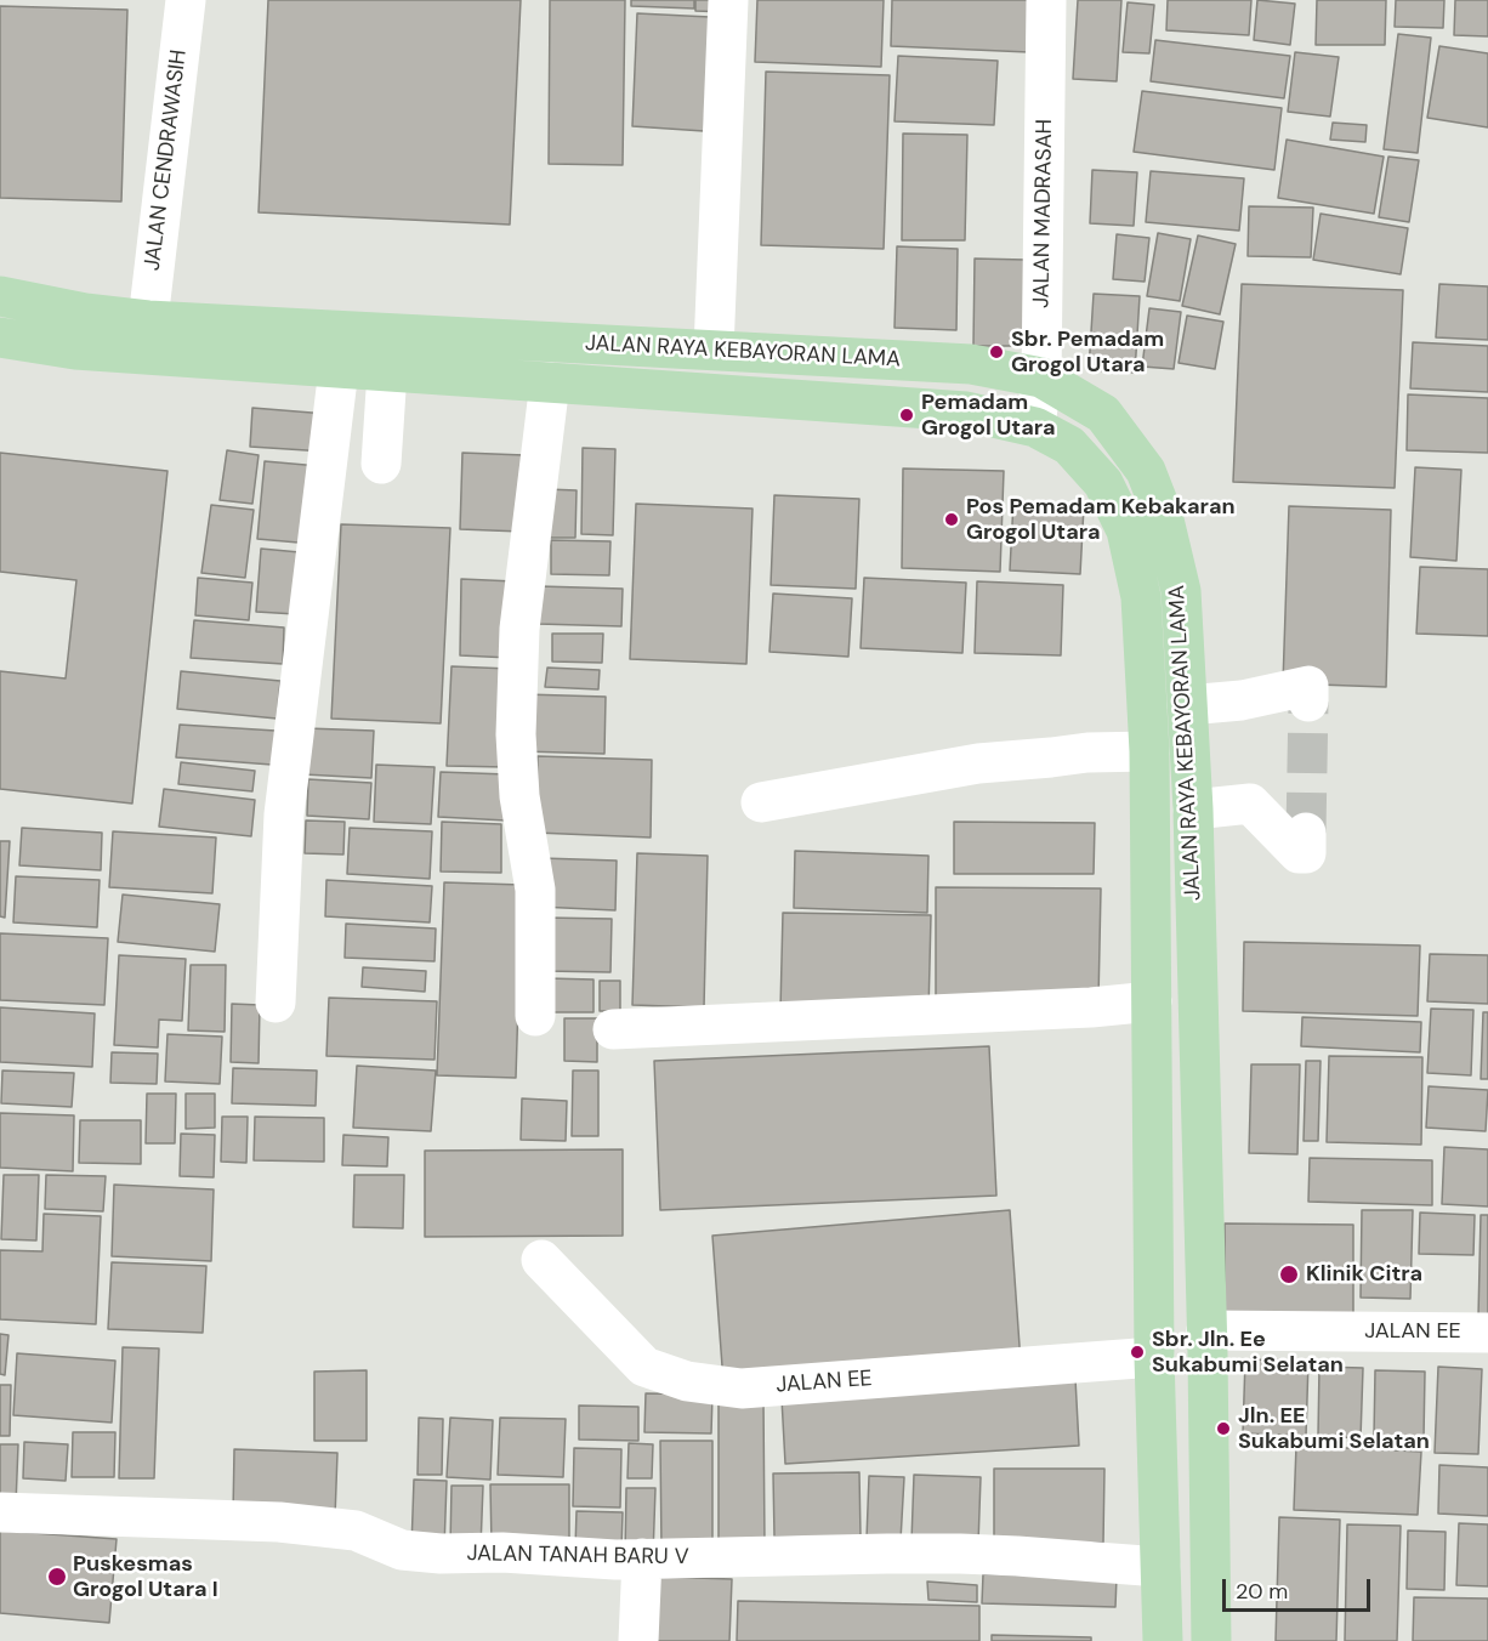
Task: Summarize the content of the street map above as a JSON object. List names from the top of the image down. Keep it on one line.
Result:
{"streets":{"main road":["JALAN RAYA KEBAYORAN LAMA"],"street":["JALAN CENDRAWASIH","JALAN MADRASAH","JALAN EE","JALAN TANAH BARU V"]},"crossings":[["JALAN CENDRAWASIH","JALAN RAYA KEBAYORAN LAMA"],["JALAN MADRASAH","JALAN RAYA KEBAYORAN LAMA"],["JALAN RAYA KEBAYORAN LAMA","JALAN EE"],["JALAN RAYA KEBAYORAN LAMA","JALAN TANAH BARU V"]],"places":["Sbr. Pemadam Grogol Utara","Pemadam Grogol Utara","Pos Pemadam Kebakaran Grogol Utara","Klinik Citra","Sbr. Jln. Ee Sukabumi Selatan","Jln. EE Sukabumi Selatan","Puskesmas Grogol Utara I"],"scale_bar":"20 m"}
